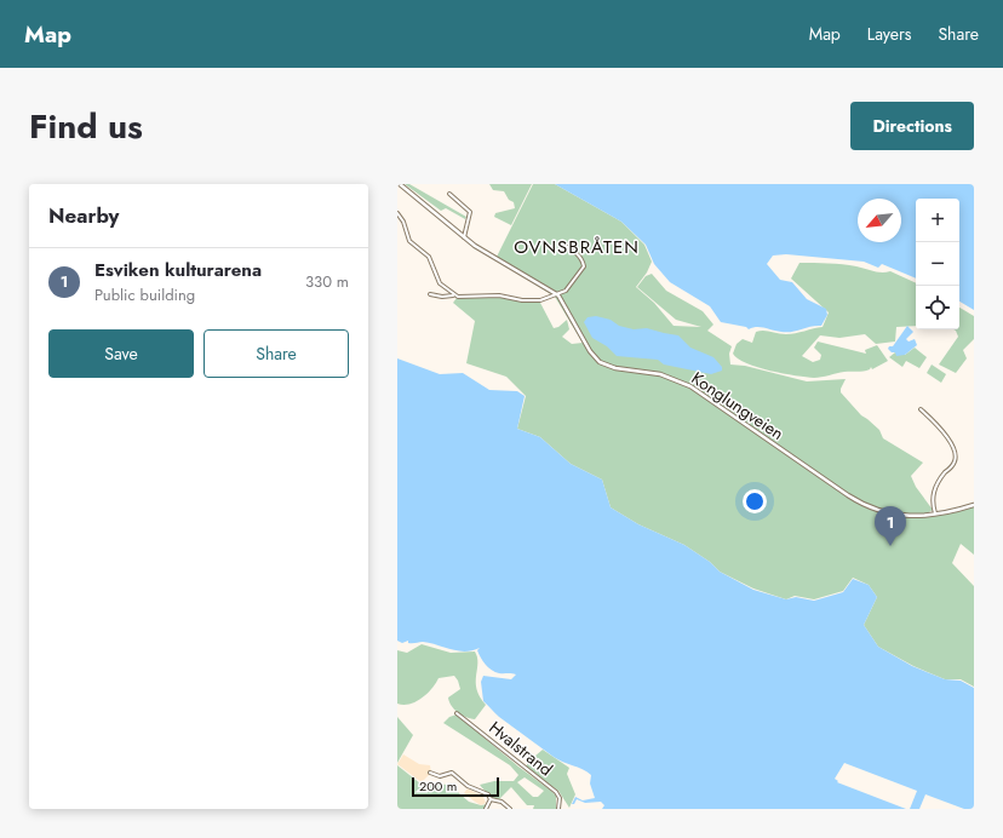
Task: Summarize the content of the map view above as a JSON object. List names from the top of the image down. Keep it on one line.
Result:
{"streets":{"street":["Konglungveien","Hvalstrand"]},"districts":["OVNSBRÅTEN"],"scale_bar":"200 m","north":"bottom left","page":{"header":"Map","nav":["Map","Layers","Share"],"title":"Find us","buttons":["Directions",["Save","Share"]],"heading":"Nearby","map_buttons":["+","−"],"list":[{"mark":"1","name":"Esviken kulturarena","note":"Public building","value":"330 m"}],"pins":"1","scale":"200 m"}}
